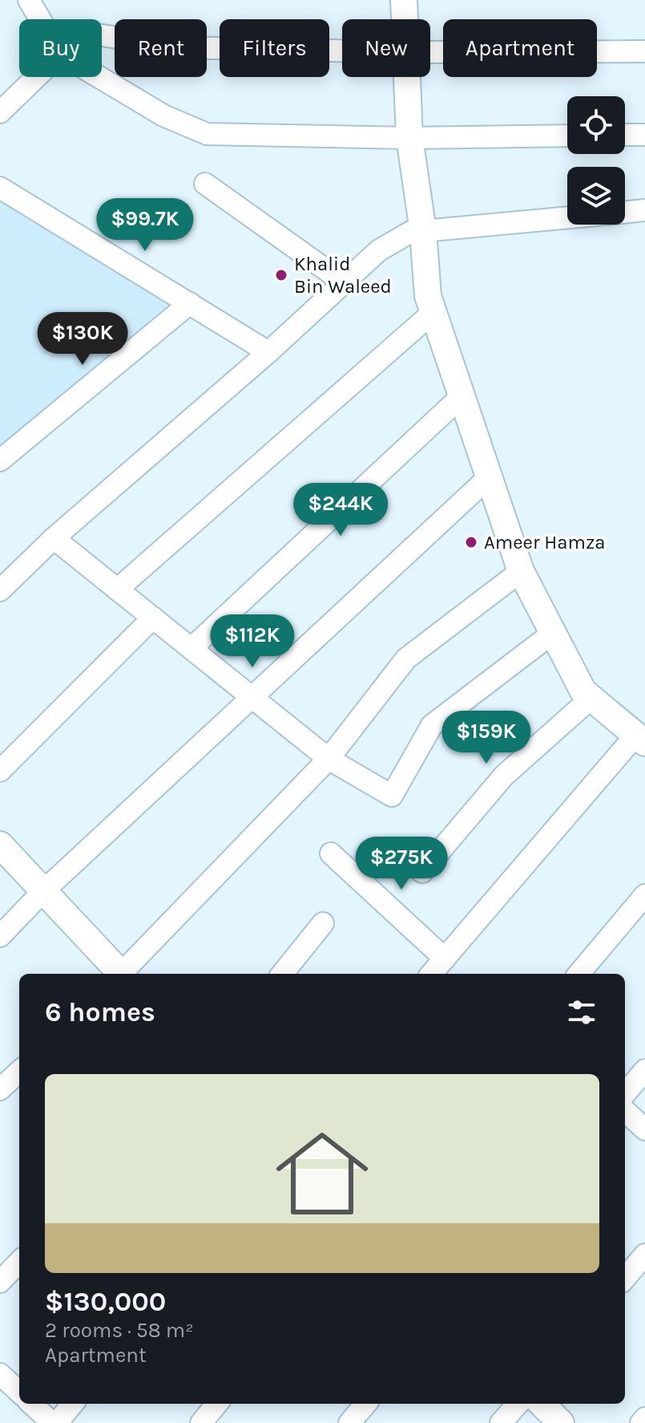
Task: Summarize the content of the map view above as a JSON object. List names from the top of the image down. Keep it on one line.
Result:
{"places":["Khalid Bin Waleed","Ameer Hamza"],"page":{"chip":["Buy","Rent","Filters","New","Apartment"],"price":["$99.7K","$130K","$244K","$112K","$159K","$275K"],"heading":"6 homes","list":[{"name":"$130,000","note":"2 rooms · 58 m² · Apartment"}]}}
